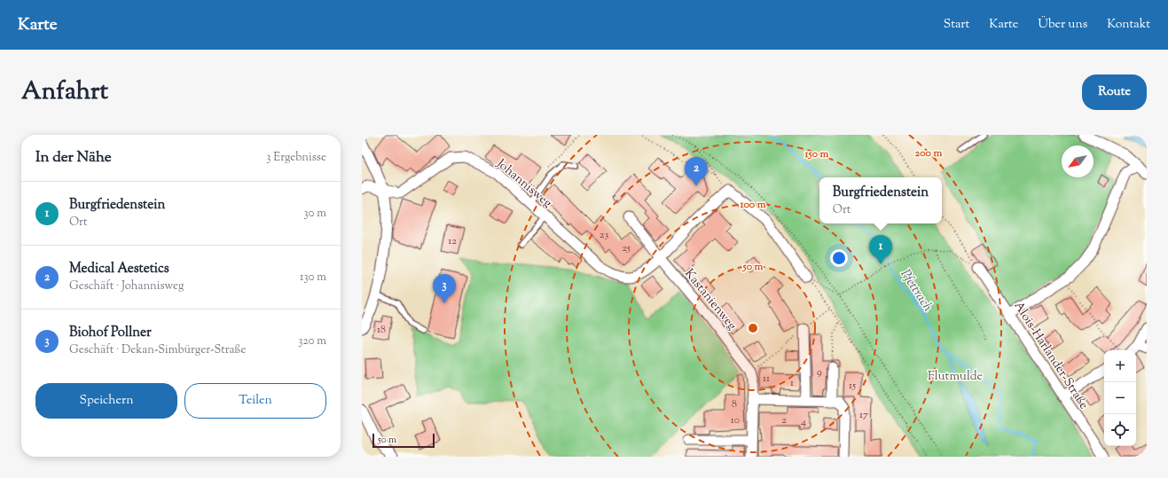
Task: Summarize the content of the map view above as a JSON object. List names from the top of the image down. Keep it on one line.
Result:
{"streets":{"street":["Johannisweg","Kastanienweg","Alois-Harlander-Straße"]},"crossings":[["Johannisweg","Kastanienweg"]],"water":["Pfettrach"],"parks":["Flutmulde"],"house_numbers":["23","12","25","18","9","11","1","15","8","17","10","2","4"],"scale_bar":"50 m","north":"bottom left","page":{"header":"Karte","nav":["Start","Karte","Über uns","Kontakt"],"title":"Anfahrt","buttons":["Route",["Speichern","Teilen"]],"heading":["In der Nähe","3 Ergebnisse"],"pins":["2","1","3"],"popup":["Burgfriedenstein","Ort"],"list":[{"mark":"1","name":"Burgfriedenstein","note":"Ort","value":"30 m"},{"mark":"2","name":"Medical Aestetics","note":"Geschäft · Johannisweg","value":"130 m"},{"mark":"3","name":"Biohof Pollner","note":"Geschäft · Dekan-Simbürger-Straße","value":"320 m"}],"map_buttons":["+","−"],"scale":"50 m"},"rings":["200 m","150 m","100 m","50 m"]}
